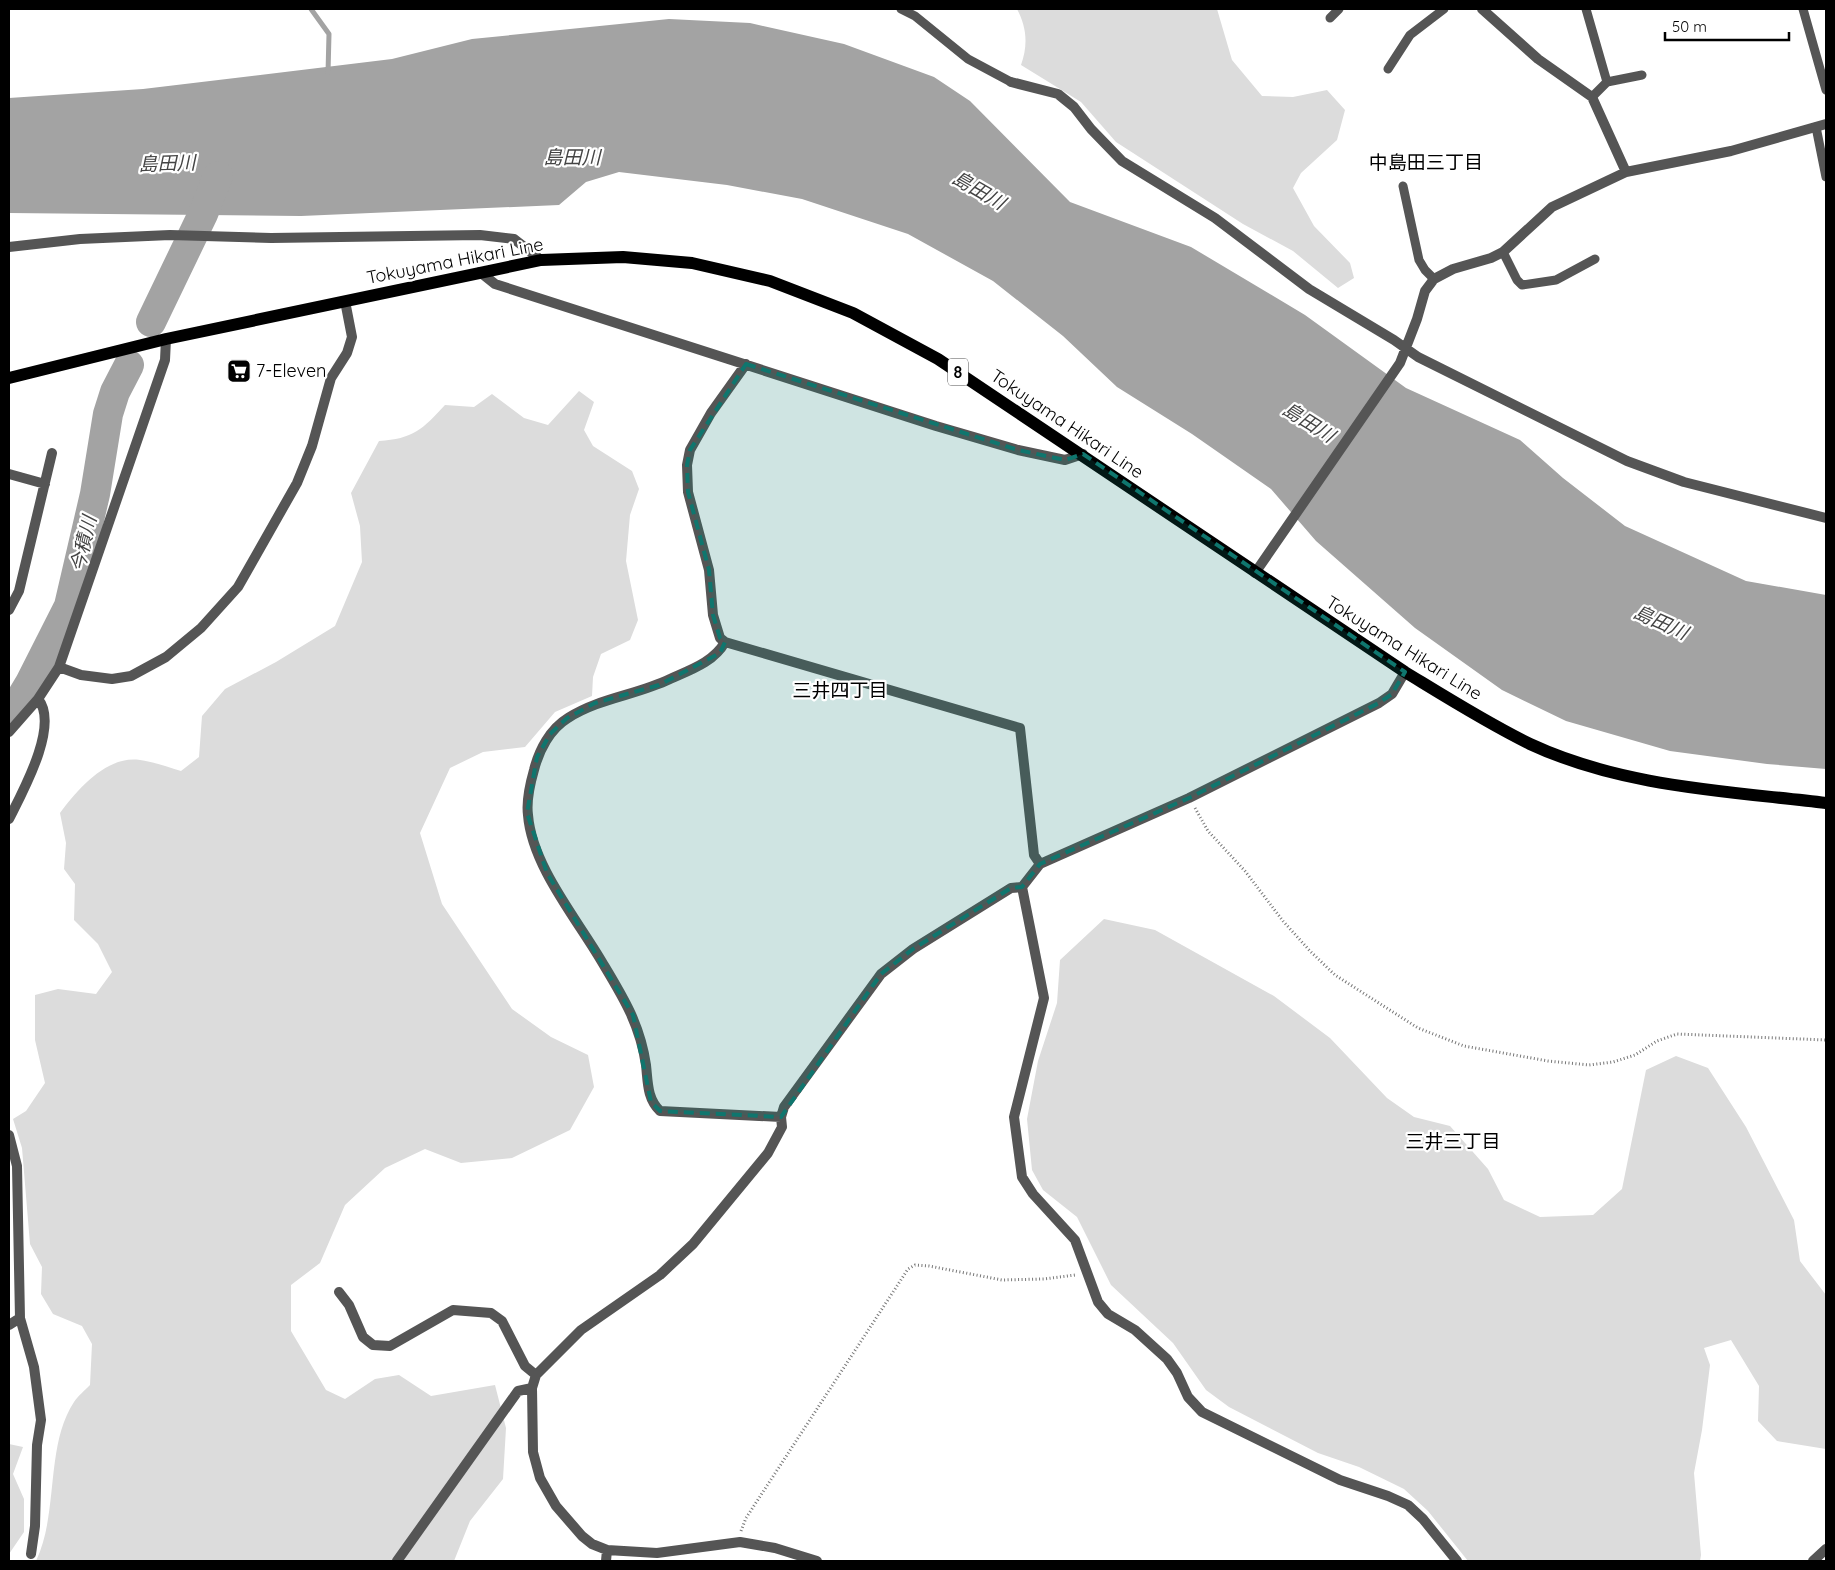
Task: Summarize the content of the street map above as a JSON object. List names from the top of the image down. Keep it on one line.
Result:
{"streets":{"main road":["Tokuyama Hikari Line","8"]},"districts":["中島田三丁目","三井四丁目","三井三丁目"],"water":["島田川","今積川"],"places":{"supermarket":["7-Eleven"]},"scale_bar":"50 m"}
